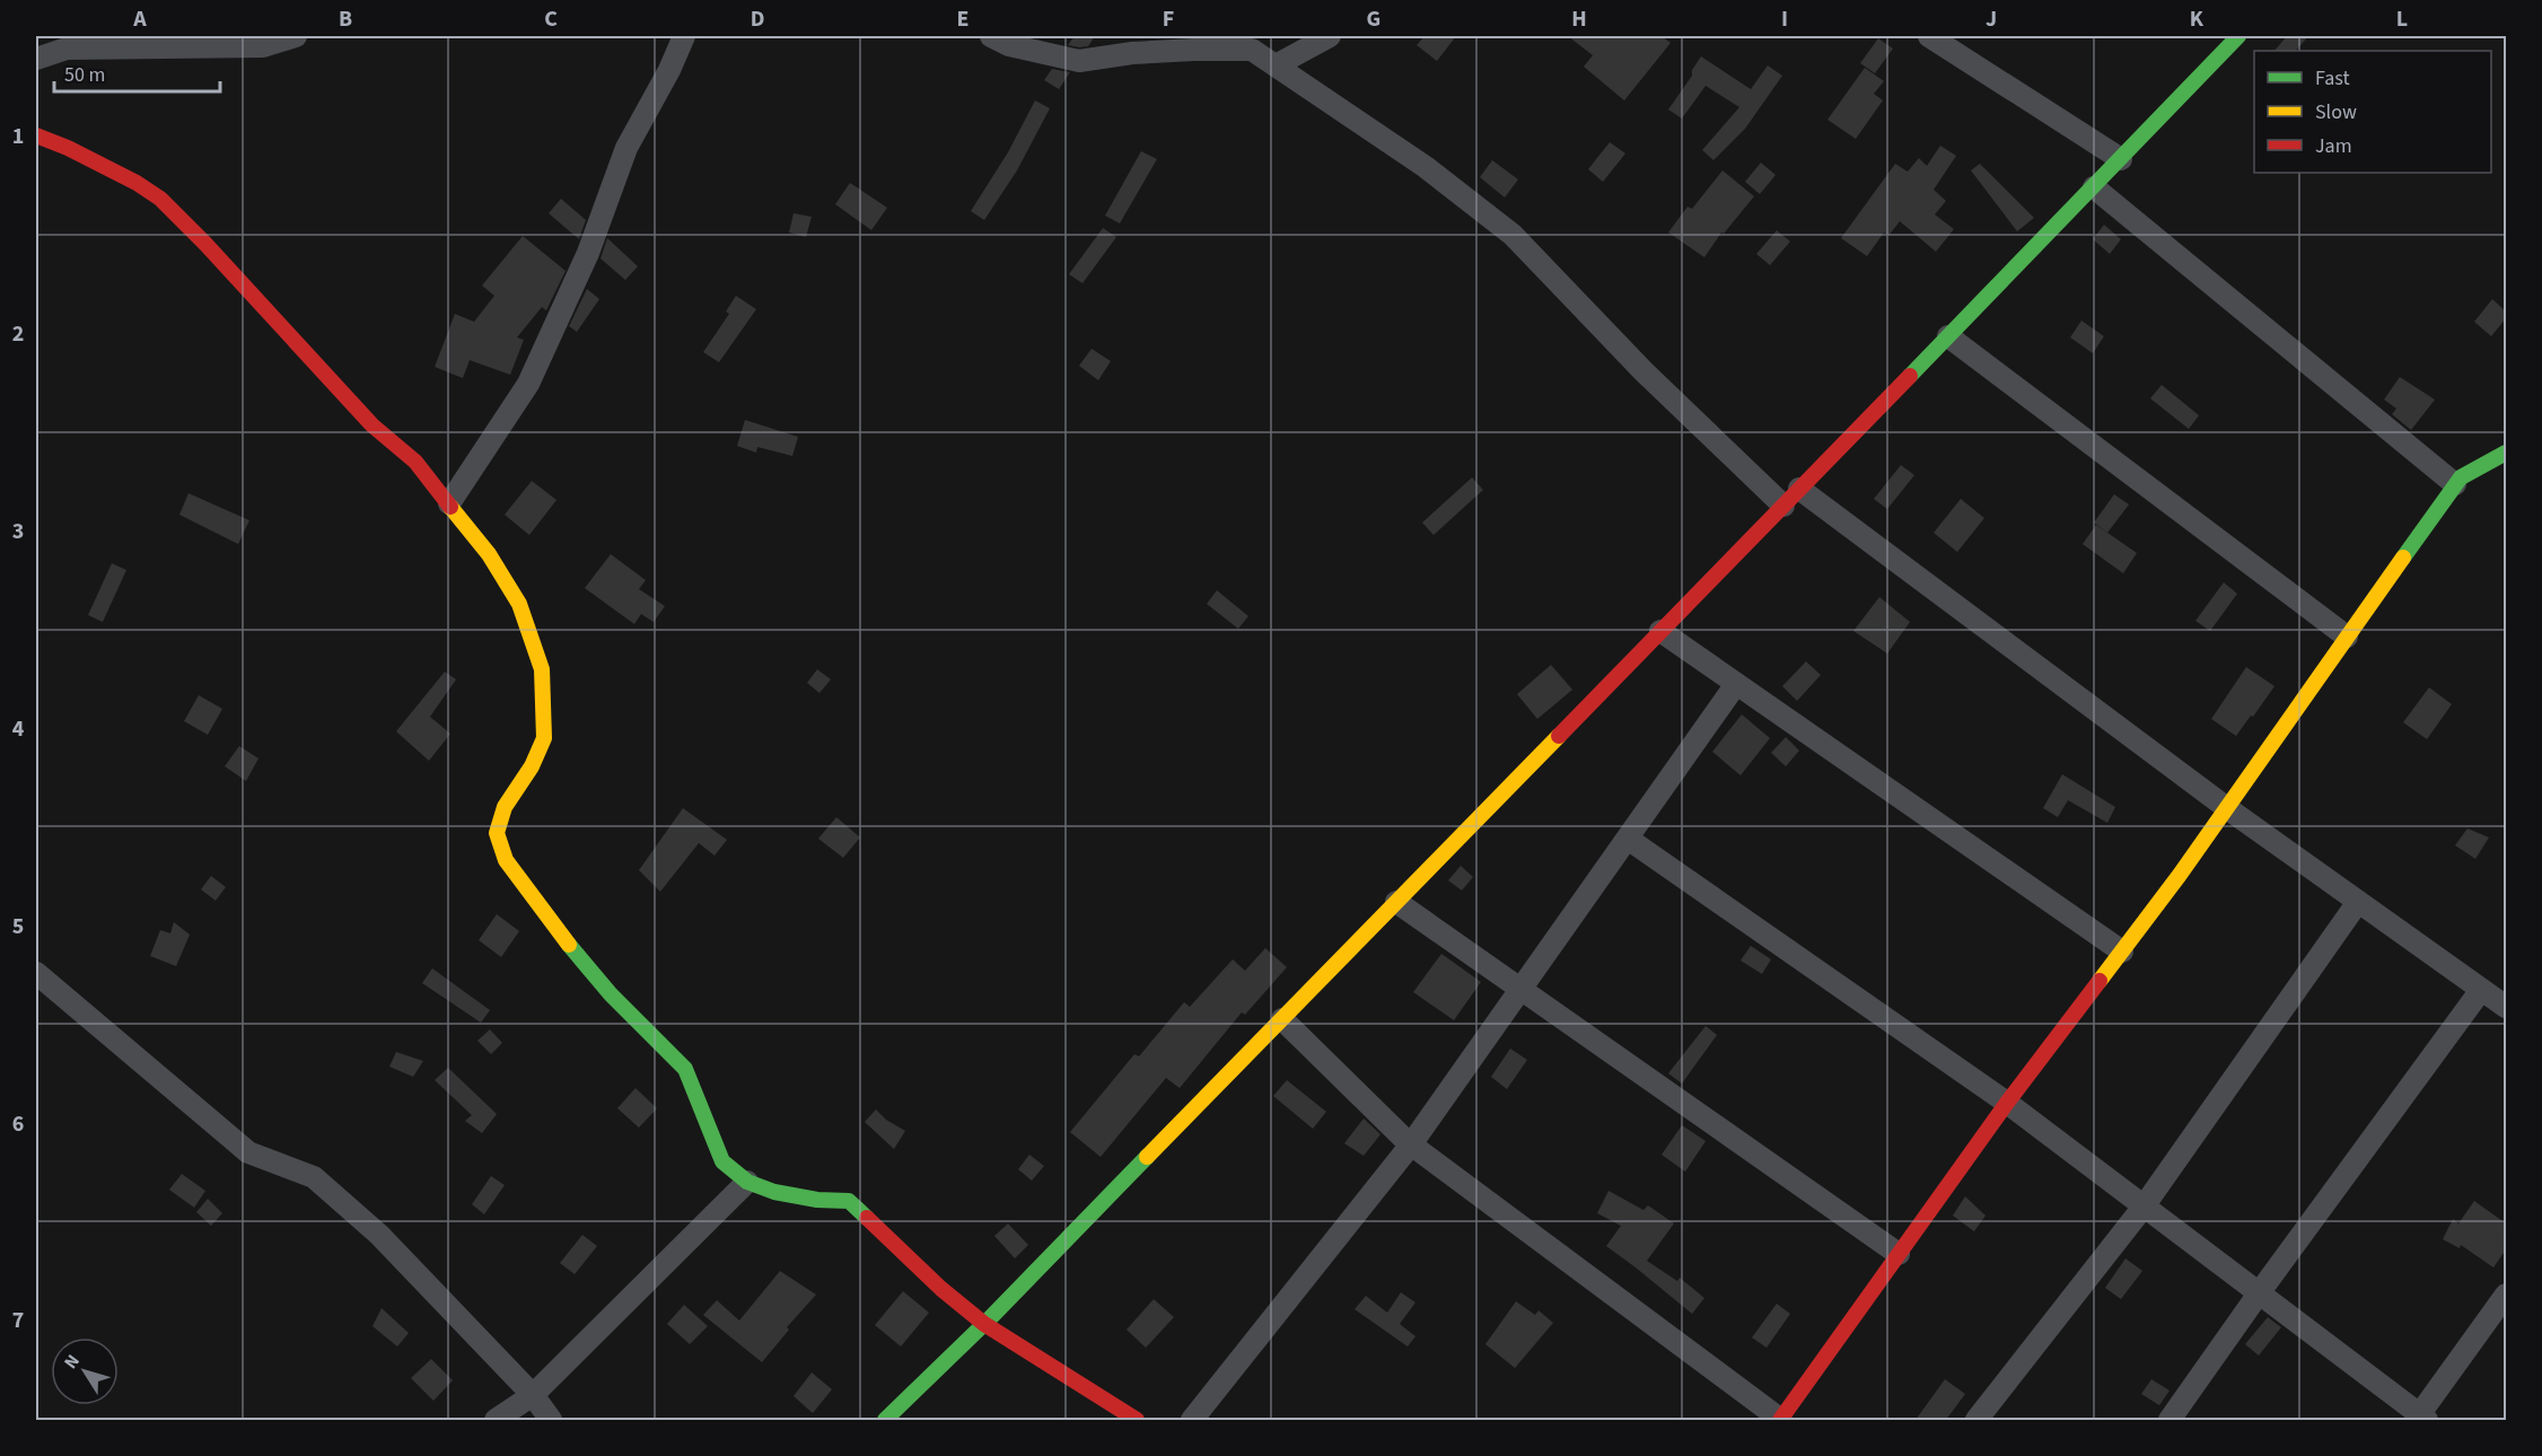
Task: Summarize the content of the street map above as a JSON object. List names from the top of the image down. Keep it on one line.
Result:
{"legend":["Fast","Slow","Jam"],"scale_bar":"50 m","north":"top left","grid":{"columns":["A","B","C","D","E","F","G","H","I","J","K","L"],"rows":["1","2","3","4","5","6","7"]}}
